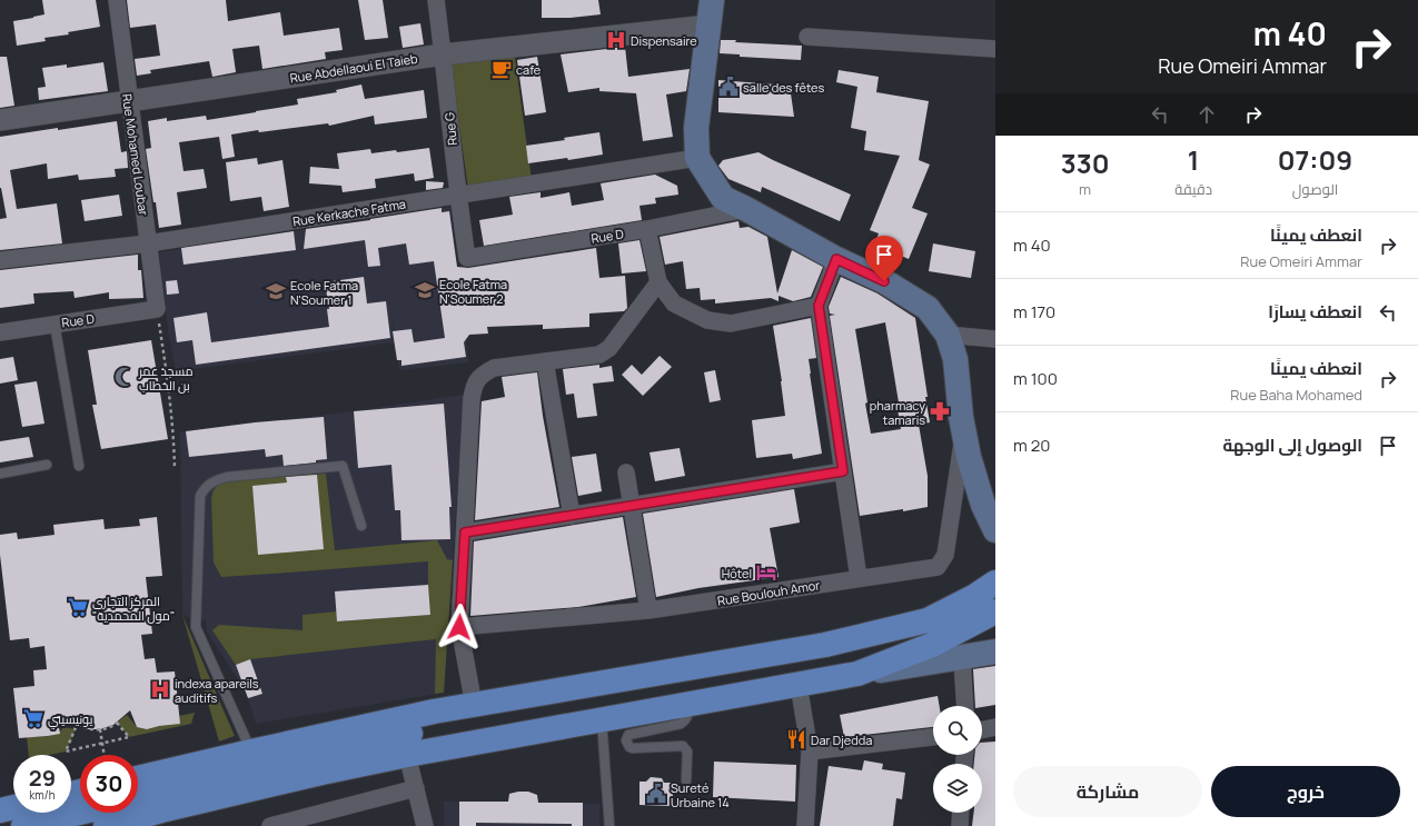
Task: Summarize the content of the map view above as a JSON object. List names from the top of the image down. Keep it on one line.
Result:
{"streets":{"street":["Rue Abdellaoui El Taieb","Rue G","Rue Mohamed Loubar","Rue Kerkache Fatma","Rue D","Rue Boulouh Amor"]},"crossings":[["Rue Abdellaoui El Taieb","Rue G"],["Rue Abdellaoui El Taieb","Rue Mohamed Loubar"],["Rue G","Rue Kerkache Fatma"],["Rue G","Rue D"],["Rue Mohamed Loubar","Rue Kerkache Fatma"],["Rue Mohamed Loubar","Rue D"]],"places":{"hospital":["Dispensaire","indexa apareils auditifs"],"cafe":["cafe"],"public building":["salle des fêtes","Sureté Urbaine 14"],"school or university":["Ecole Fatma N'Soumer 2","Ecole Fatma N'Soumer 1"],"mosque":["مسجذ عمر بن الخطاب"],"pharmacy":["pharmacy tamaris"],"hotel":["Hôtel"],"supermarket":["المركز التجاري \"مول المحمدية\"","يونيسيتي"],"restaurant":["Dar Djedda"]},"page":{"turn":["40 m","Rue Omeiri Ammar"],"eta":["07:09","الوصول","1","دقيقة","330","m"],"list":[{"name":"انعطف يمينًا","note":"Rue Omeiri Ammar","value":"40 m"},{"name":"انعطف يسارًا","value":"170 m"},{"name":"انعطف يمينًا","note":"Rue Baha Mohamed","value":"100 m"},{"name":"الوصول إلى الوجهة","value":"20 m"}],"speed":"29 km/h","limit":"30","buttons":["خروج","مشاركة"]}}
